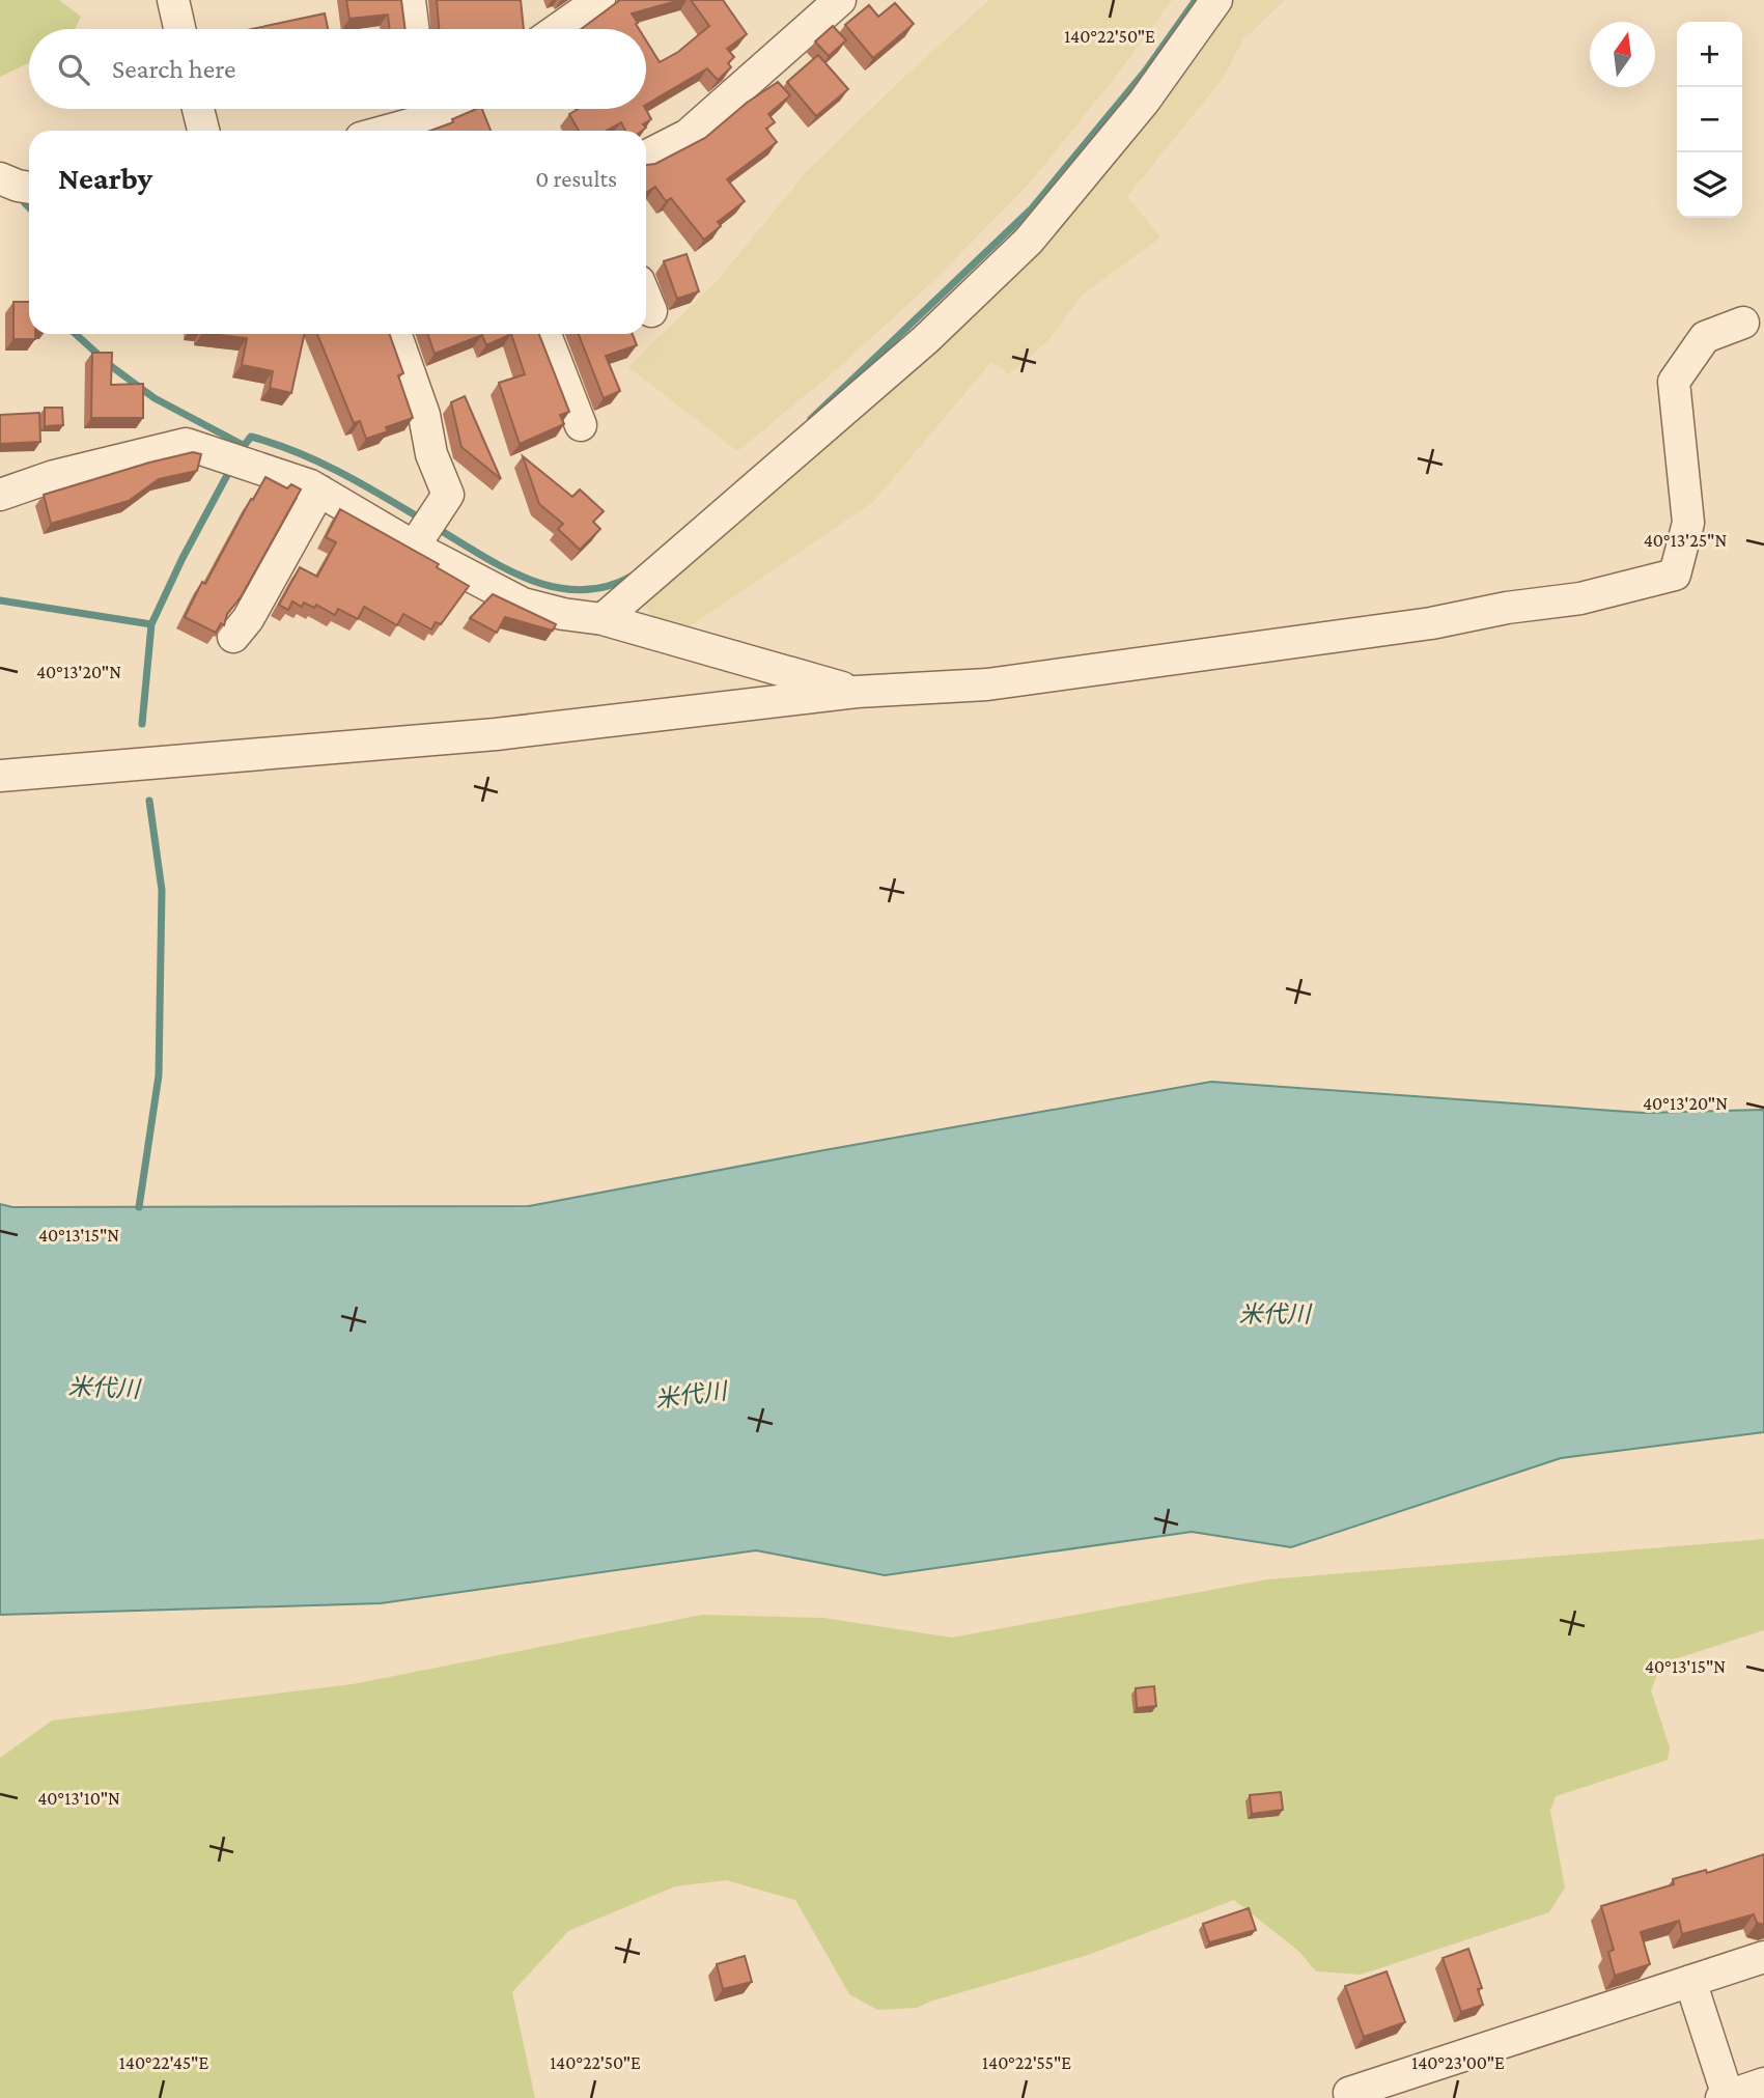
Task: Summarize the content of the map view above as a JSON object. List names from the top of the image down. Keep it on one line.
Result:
{"water":["米代川"],"north":"top","page":{"map_buttons":["+","−"],"search":"Search here","heading":["Nearby","0 results"]},"coordinates":["140°22'50\"E","40°13'25\"N","40°13'20\"N","40°13'15\"N","40°13'10\"N","140°22'45\"E","140°22'55\"E","140°23'00\"E"]}
